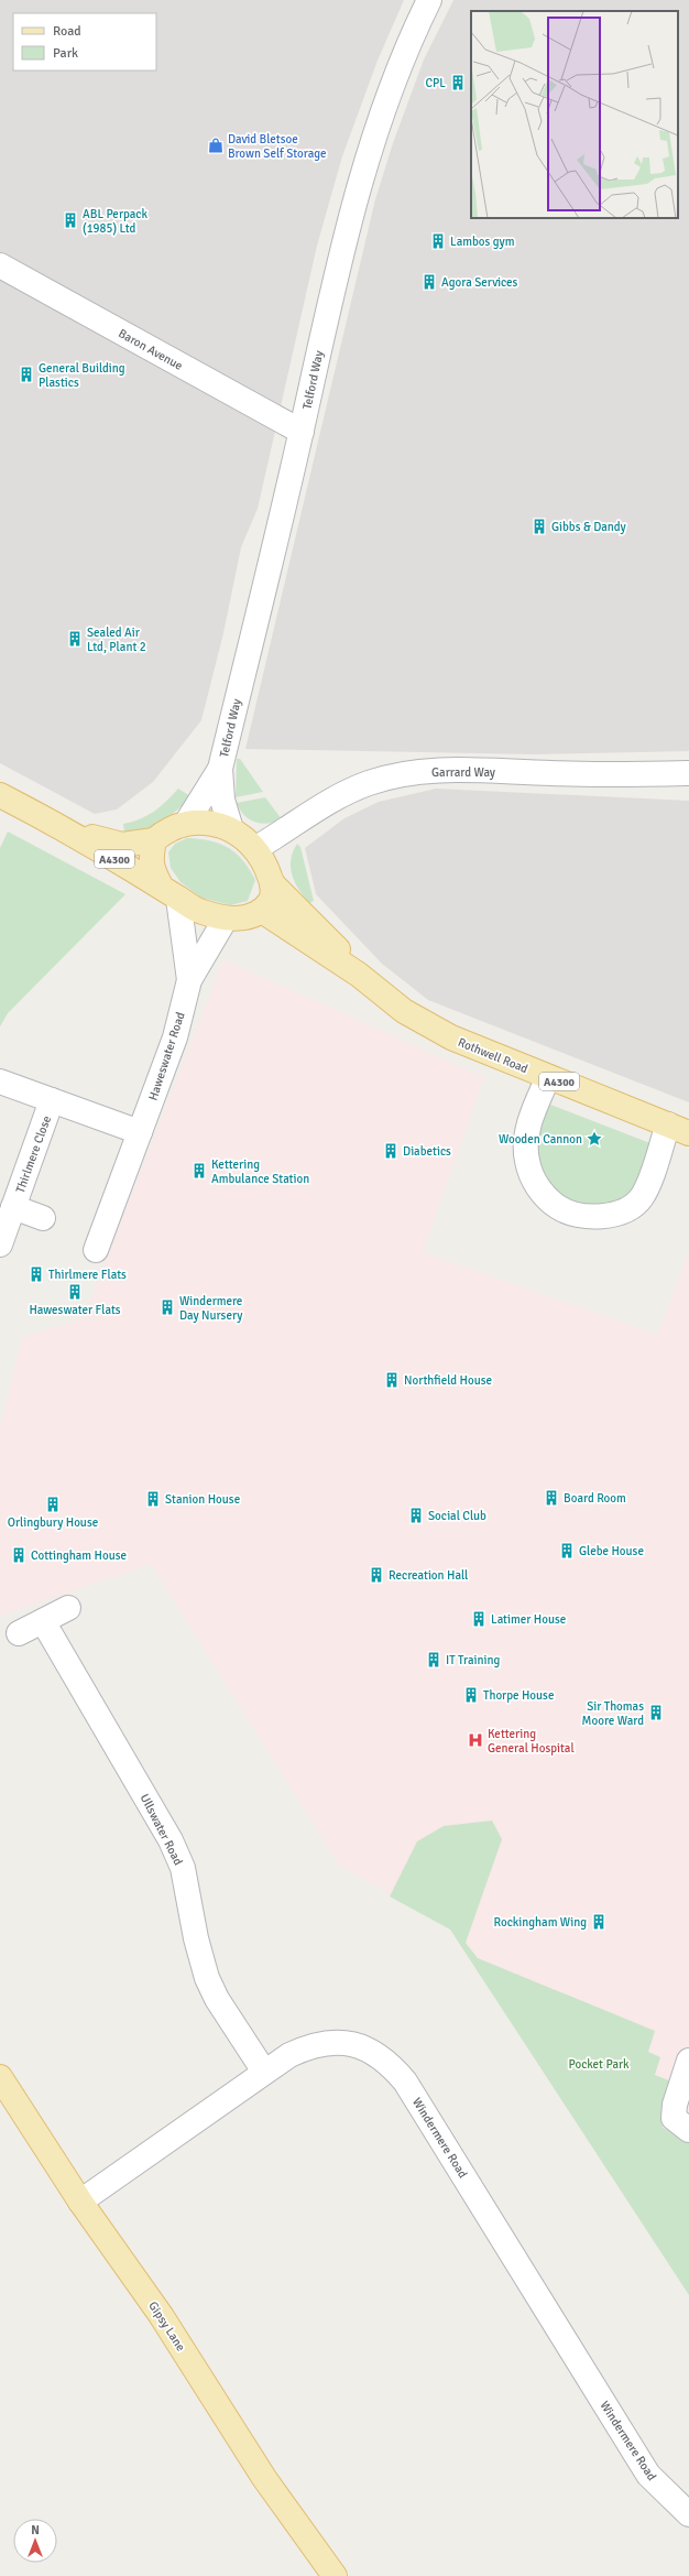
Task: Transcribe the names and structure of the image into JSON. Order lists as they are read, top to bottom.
{
  "streets": {
    "main road": ["A4300", "Rothwell Road", "Gipsy Lane"],
    "street": [
      "Baron Avenue",
      "Telford Way",
      "Garrard Way",
      "Haweswater Road",
      "Thirlmere Close",
      "Ullswater Road",
      "Windermere Road"
    ]
  },
  "crossings": [
    ["Baron Avenue", "Telford Way"],
    ["Telford Way", "Garrard Way"],
    ["Telford Way", "A4300"],
    ["Telford Way", "Rothwell Road"],
    ["Telford Way", "Haweswater Road"],
    ["Garrard Way", "A4300"],
    ["Garrard Way", "Rothwell Road"],
    ["Garrard Way", "Haweswater Road"],
    ["A4300", "Rothwell Road"],
    ["A4300", "Haweswater Road"],
    ["Rothwell Road", "Haweswater Road"],
    ["Ullswater Road", "Windermere Road"],
    ["Windermere Road", "Gipsy Lane"]
  ],
  "parks": ["Pocket Park"],
  "places": {
    "building": [
      "CPL",
      "ABL Perpack (1985) Ltd",
      "Lambos gym",
      "Agora Services",
      "General Building Plastics",
      "Gibbs & Dandy",
      "Sealed Air Ltd, Plant 2",
      "Diabetics",
      "Kettering Ambulance Station",
      "Thirlmere Flats",
      "Haweswater Flats",
      "Windermere Day Nursery",
      "Northfield House",
      "Board Room",
      "Stanion House",
      "Orlingbury House",
      "Social Club",
      "Glebe House",
      "Cottingham House",
      "Recreation Hall",
      "Latimer House",
      "IT Training",
      "Thorpe House",
      "Sir Thomas Moore Ward",
      "Rockingham Wing"
    ],
    "shop": ["David Bletsoe Brown Self Storage"],
    "place": ["Wooden Cannon"],
    "hospital": ["Kettering General Hospital"]
  },
  "legend": ["Road", "Park"],
  "north": "top"
}
